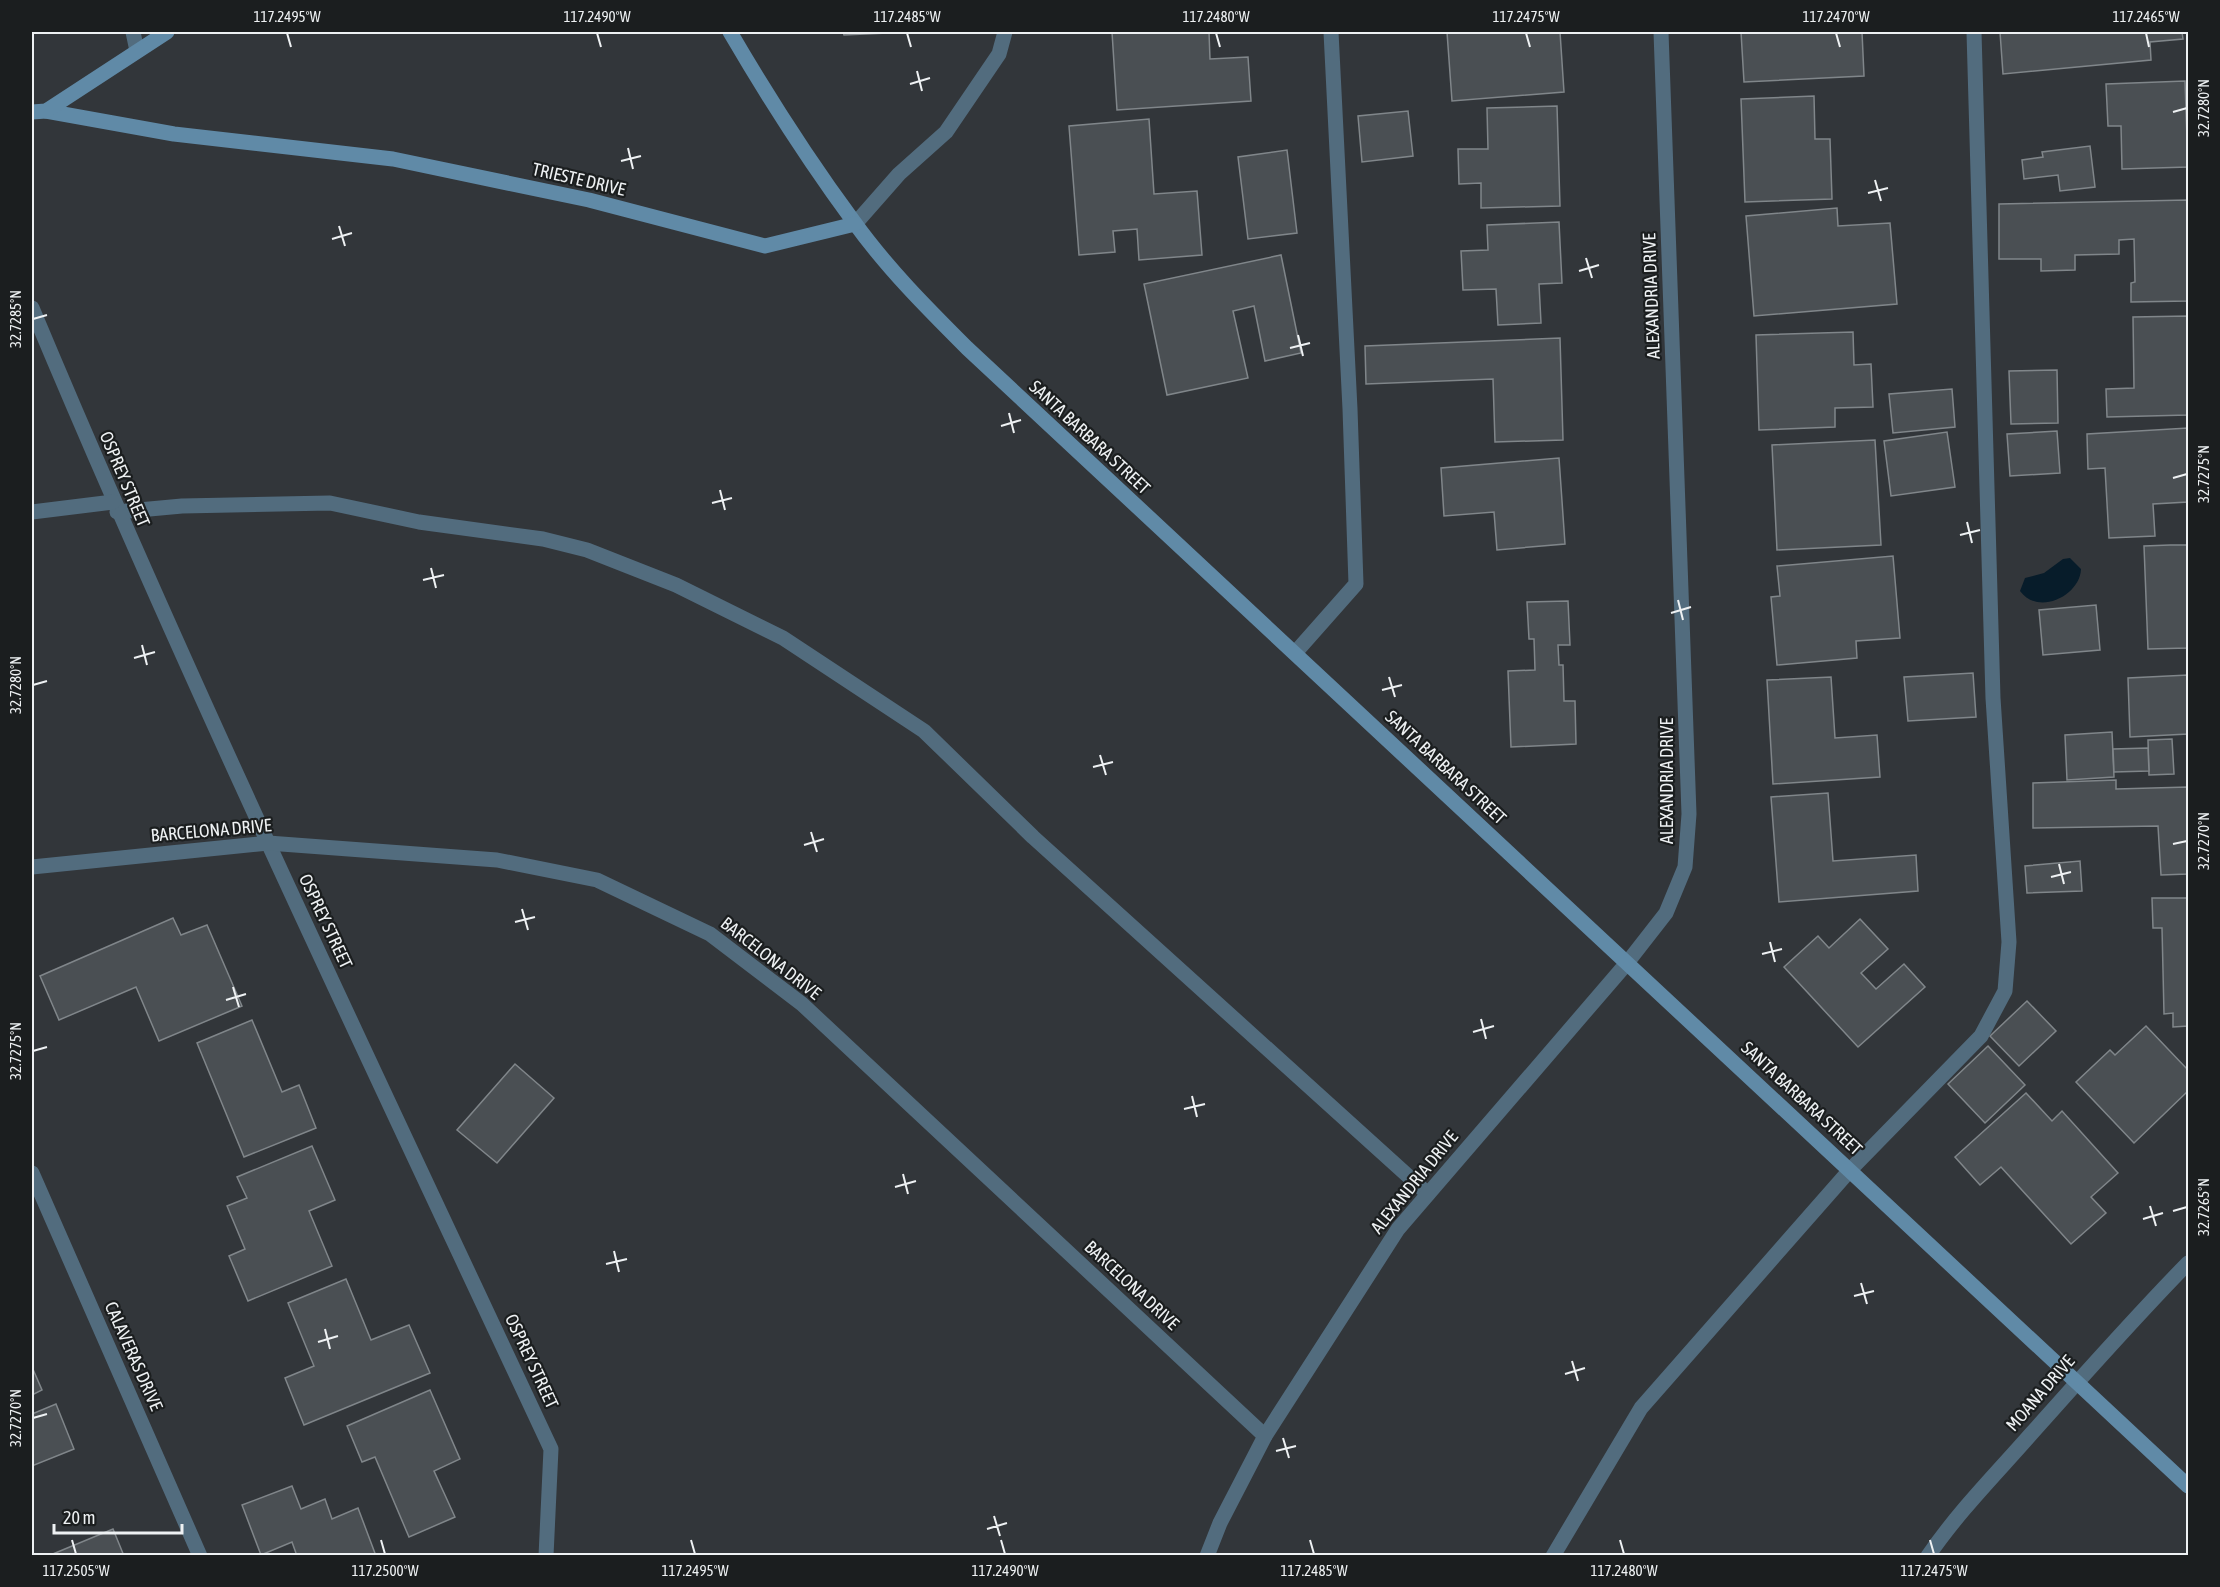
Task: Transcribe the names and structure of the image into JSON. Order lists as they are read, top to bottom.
{
  "streets": {
    "street": [
      "TRIESTE DRIVE",
      "ALEXANDRIA DRIVE",
      "SANTA BARBARA STREET",
      "OSPREY STREET",
      "BARCELONA DRIVE",
      "CALAVERAS DRIVE",
      "MOANA DRIVE"
    ]
  },
  "crossings": [
    ["TRIESTE DRIVE", "SANTA BARBARA STREET"],
    ["ALEXANDRIA DRIVE", "SANTA BARBARA STREET"],
    ["ALEXANDRIA DRIVE", "BARCELONA DRIVE"],
    ["SANTA BARBARA STREET", "MOANA DRIVE"],
    ["OSPREY STREET", "BARCELONA DRIVE"]
  ],
  "scale_bar": "20 m",
  "coordinates": [
    "117.2495°W",
    "117.2490°W",
    "117.2485°W",
    "117.2480°W",
    "117.2475°W",
    "117.2470°W",
    "117.2465°W",
    "32.7280°N",
    "32.7285°N",
    "32.7275°N",
    "32.7270°N",
    "32.7265°N",
    "117.2505°W",
    "117.2500°W"
  ]
}
